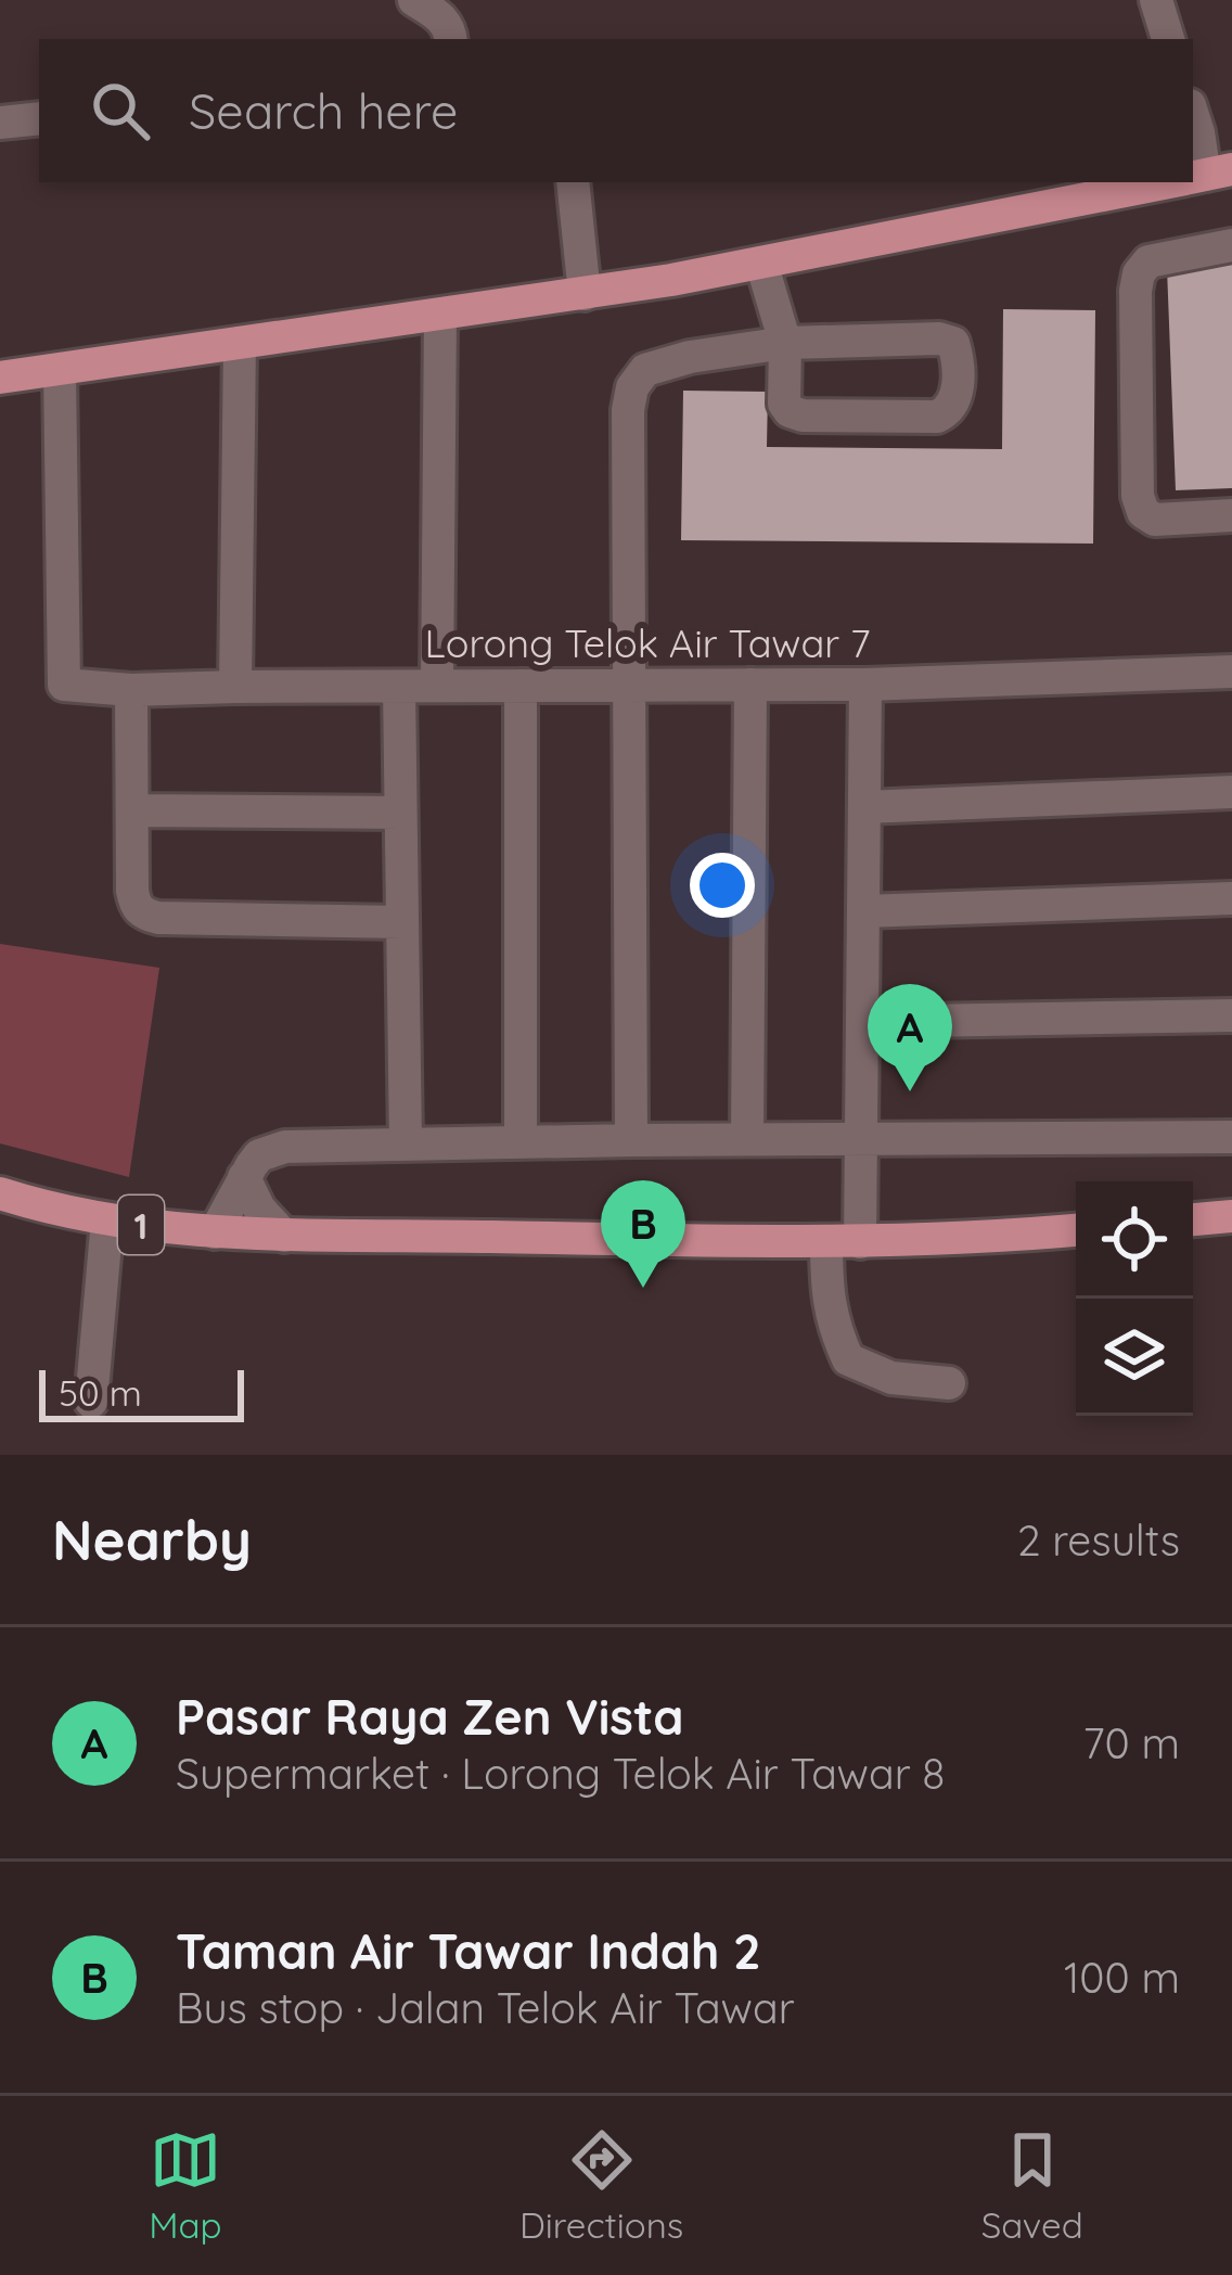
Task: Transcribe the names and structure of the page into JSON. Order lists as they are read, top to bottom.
{
  "streets": {
    "main road": ["1"],
    "street": ["Lorong Telok Air Tawar 7"]
  },
  "scale_bar": "50 m",
  "page": {
    "search": "Search here",
    "pins": ["A", "B"],
    "scale": "50 m",
    "heading": ["Nearby", "2 results"],
    "list": [
      {
        "mark": "A",
        "name": "Pasar Raya Zen Vista",
        "note": "Supermarket · Lorong Telok Air Tawar 8",
        "value": "70 m"
      },
      {
        "mark": "B",
        "name": "Taman Air Tawar Indah 2",
        "note": "Bus stop · Jalan Telok Air Tawar",
        "value": "100 m"
      }
    ],
    "nav": ["Map", "Directions", "Saved"]
  }
}
